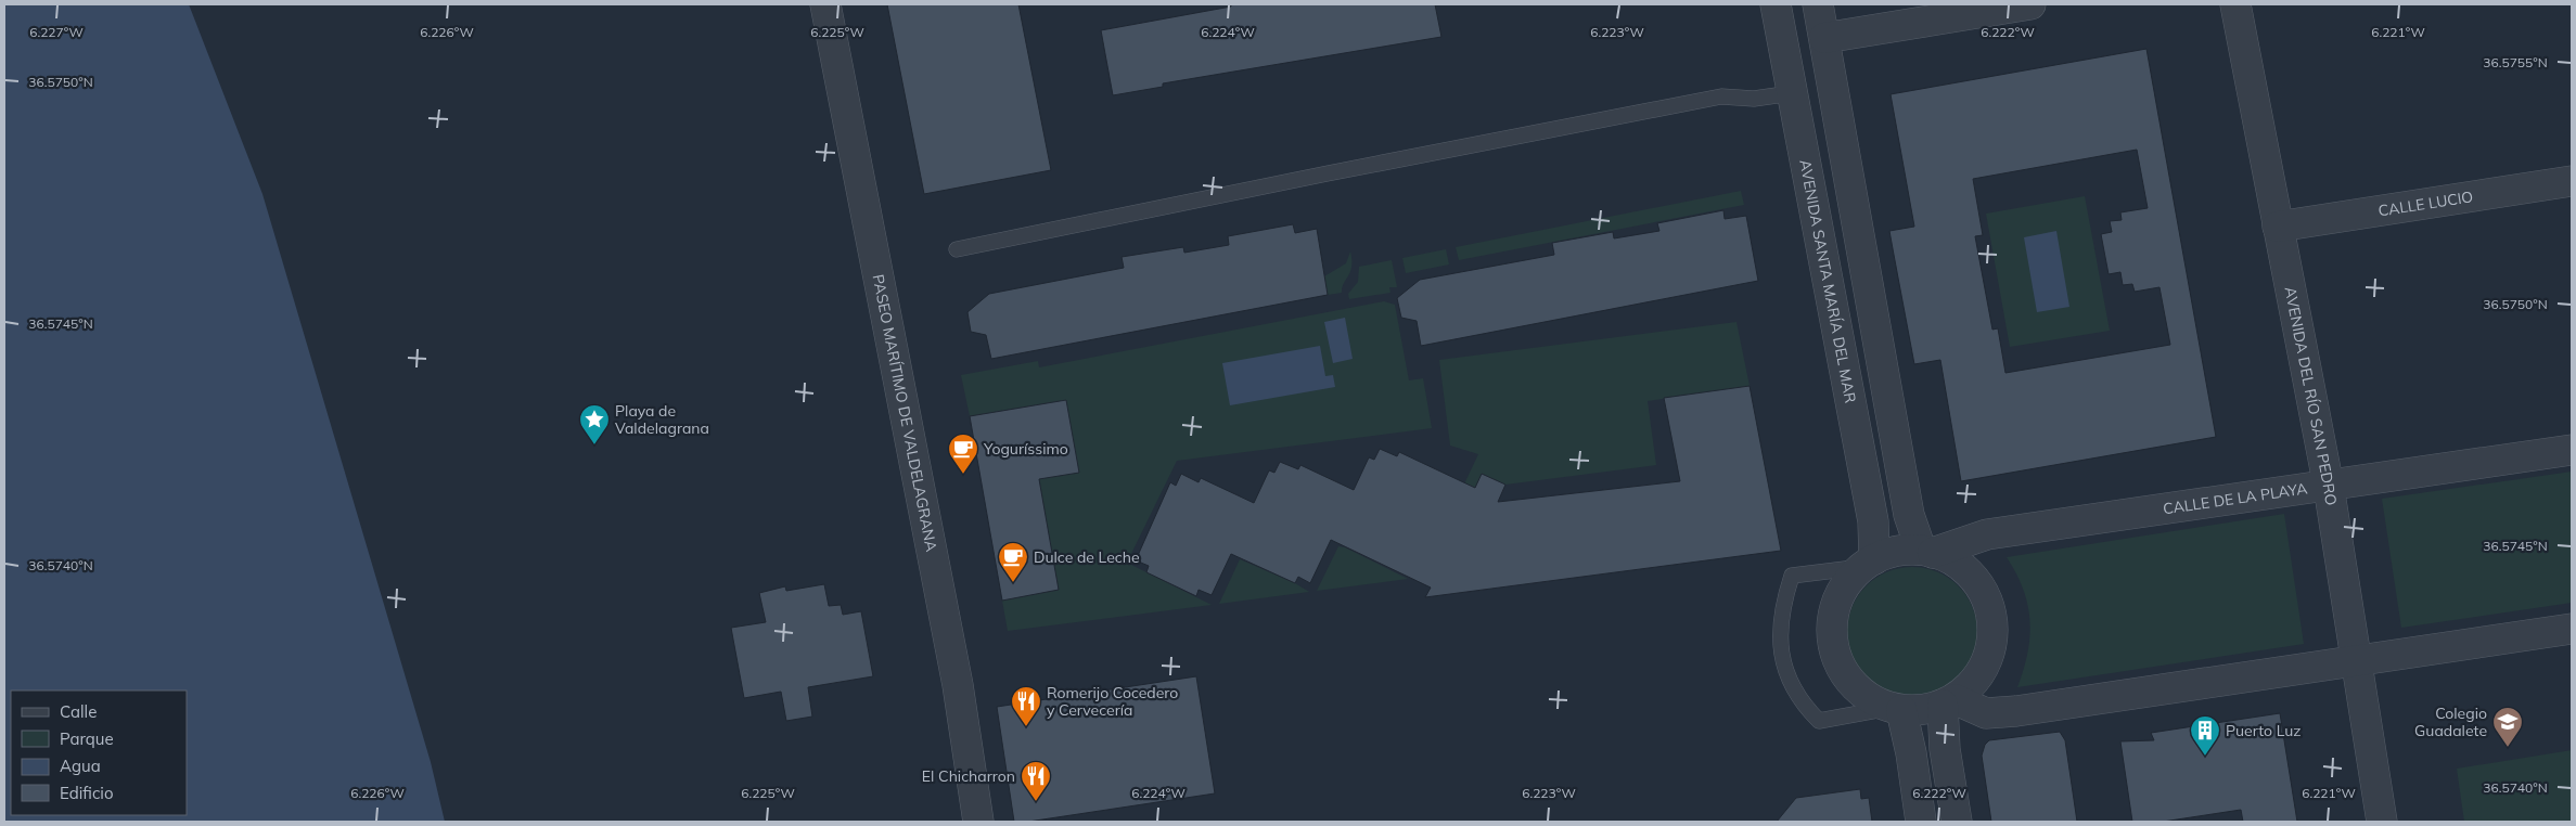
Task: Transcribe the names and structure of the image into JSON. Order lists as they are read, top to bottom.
{
  "streets": {
    "street": [
      "CALLE LUCIO",
      "AVENIDA SANTA MARÍA DEL MAR",
      "AVENIDA DEL RÍO SAN PEDRO",
      "PASEO MARÍTIMO DE VALDELAGRANA",
      "CALLE DE LA PLAYA"
    ]
  },
  "crossings": [
    ["CALLE LUCIO", "AVENIDA DEL RÍO SAN PEDRO"],
    ["AVENIDA SANTA MARÍA DEL MAR", "CALLE DE LA PLAYA"],
    ["AVENIDA DEL RÍO SAN PEDRO", "CALLE DE LA PLAYA"]
  ],
  "places": {
    "place": ["Playa de Valdelagrana"],
    "cafe": ["Yoguríssimo", "Dulce de Leche"],
    "restaurant": ["Romerijo Cocedero y Cervecería", "El Chicharron"],
    "school or university": ["Colegio Guadalete"],
    "building": ["Puerto Luz"]
  },
  "legend": [
    "Calle",
    "Parque",
    "Agua",
    "Edificio"
  ],
  "coordinates": [
    "6.227°W",
    "6.226°W",
    "6.225°W",
    "6.224°W",
    "6.223°W",
    "6.222°W",
    "6.221°W",
    "36.5755°N",
    "36.5750°N",
    "36.5745°N",
    "36.5740°N"
  ]
}
